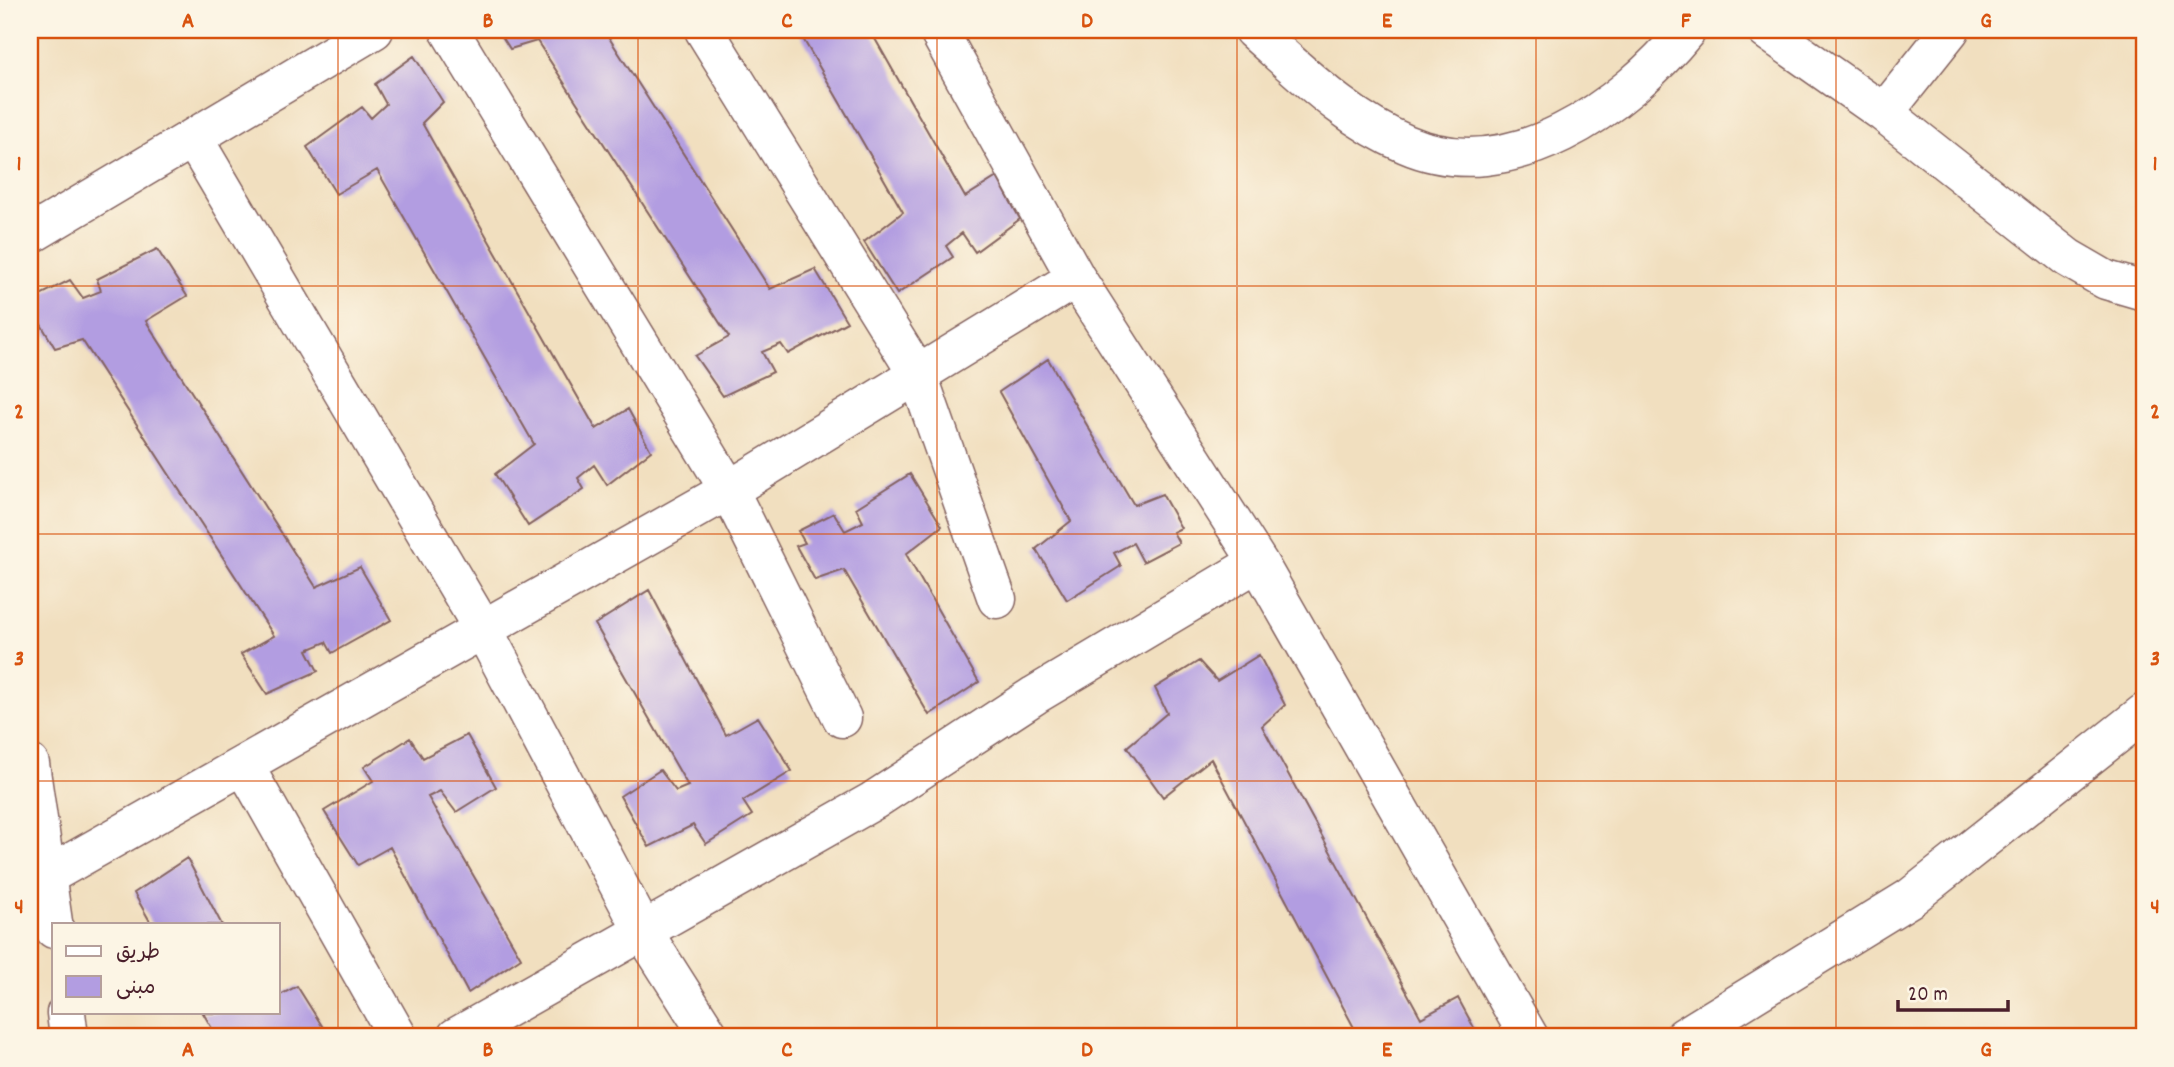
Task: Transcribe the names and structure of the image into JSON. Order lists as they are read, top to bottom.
{
  "legend": ["طريق", "مبنى"],
  "scale_bar": "20 m",
  "grid": {
    "columns": [
      "A",
      "B",
      "C",
      "D",
      "E",
      "F",
      "G"
    ],
    "rows": [
      "1",
      "2",
      "3",
      "4"
    ]
  }
}
